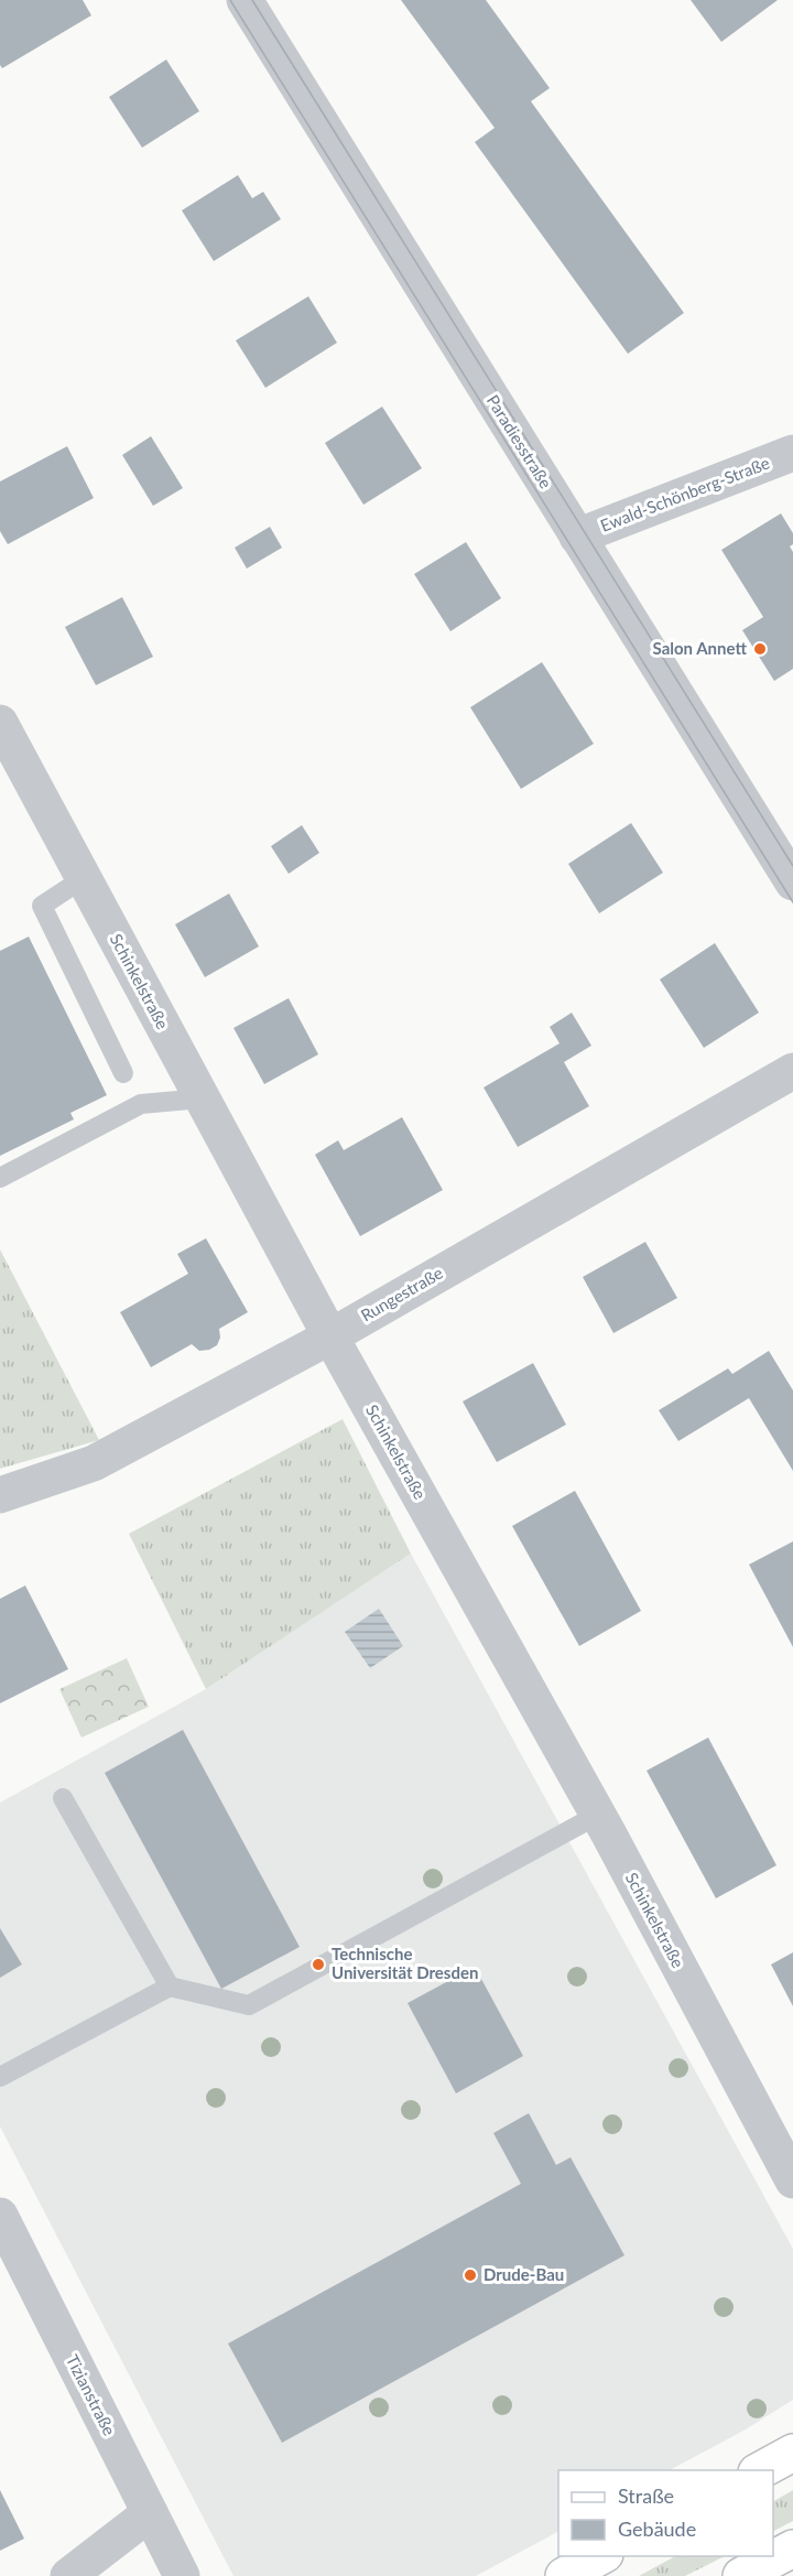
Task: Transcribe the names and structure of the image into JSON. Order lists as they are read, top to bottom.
{
  "streets": {
    "street": [
      "Paradiesstraße",
      "Ewald-Schönberg-Straße",
      "Schinkelstraße",
      "Rungestraße",
      "Tizianstraße"
    ]
  },
  "crossings": [
    ["Paradiesstraße", "Ewald-Schönberg-Straße"],
    ["Schinkelstraße", "Rungestraße"]
  ],
  "places": ["Salon Annett", "Technische Universität Dresden", "Drude-Bau"],
  "legend": ["Straße", "Gebäude"]
}
